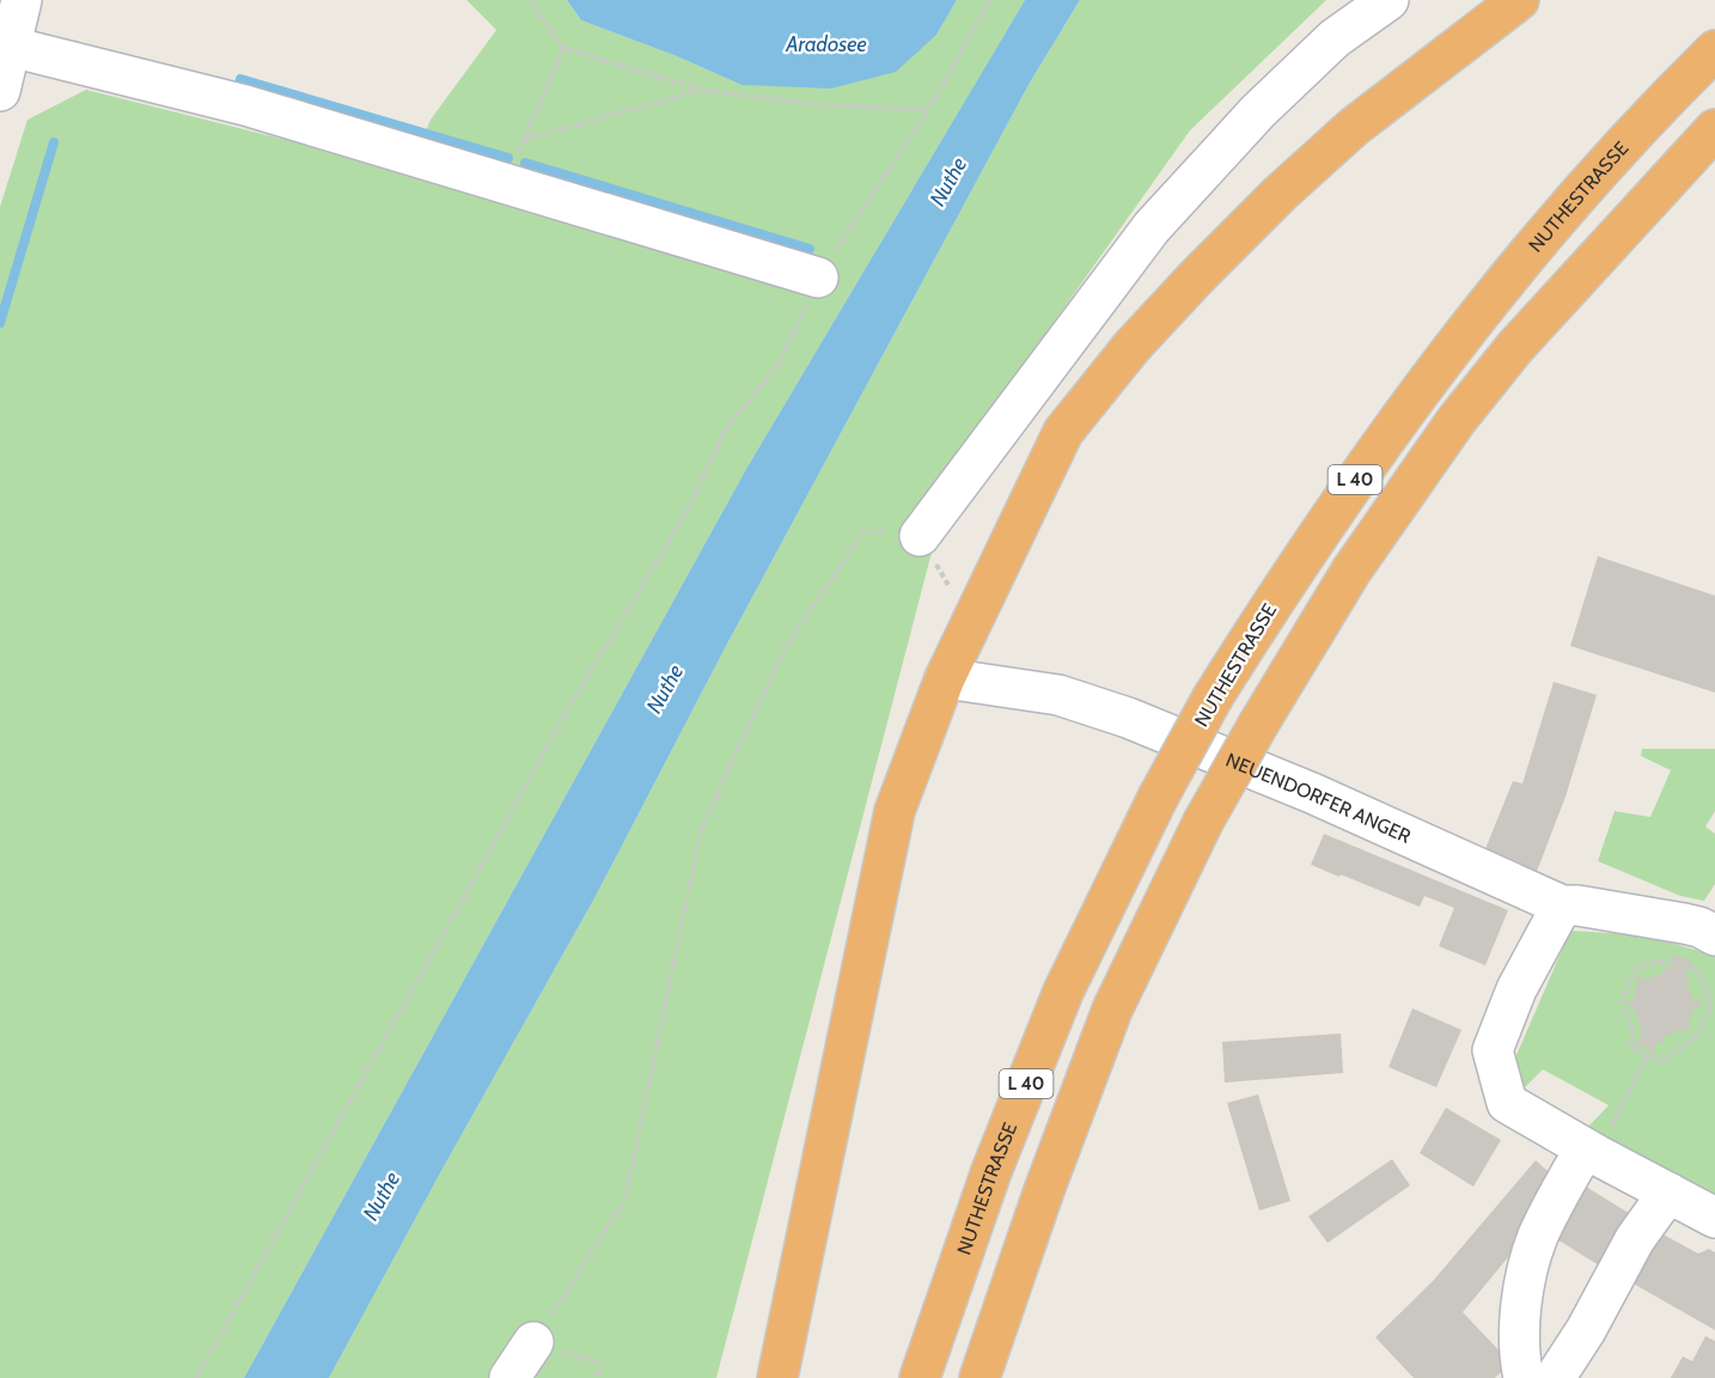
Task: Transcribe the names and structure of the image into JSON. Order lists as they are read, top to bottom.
{
  "streets": {
    "highway": ["NUTHESTRASSE", "L 40"],
    "street": ["NEUENDORFER ANGER"]
  },
  "water": ["Aradosee", "Nuthe"]
}
